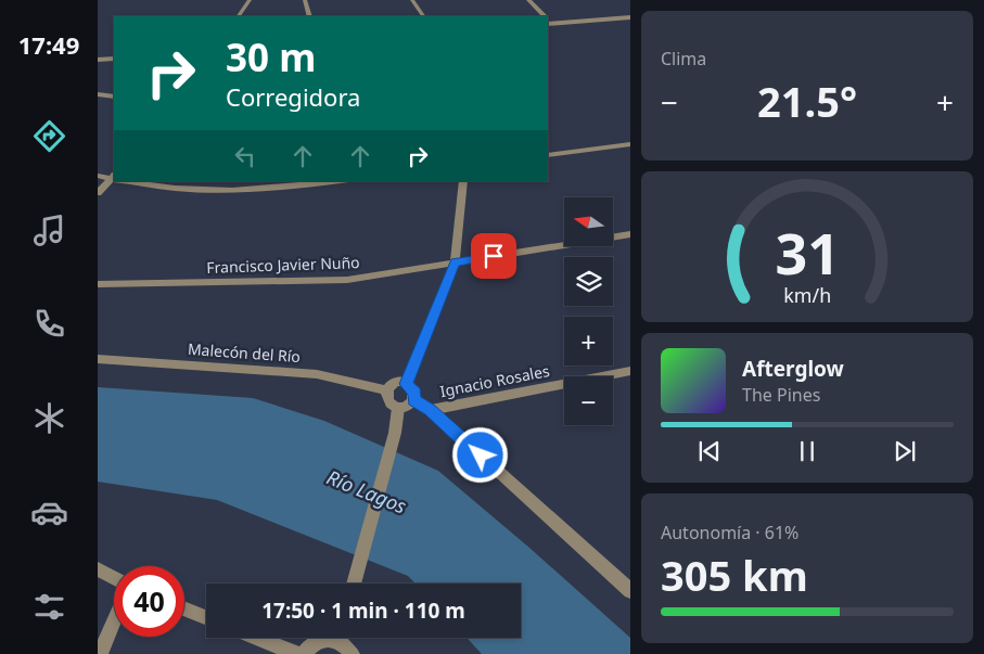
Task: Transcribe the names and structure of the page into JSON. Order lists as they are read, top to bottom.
{
  "streets": {
    "street": ["Francisco Javier Nuño", "Malecón del Río", "Ignacio Rosales"]
  },
  "water": ["Río Lagos"],
  "north": "left",
  "page": {
    "tabs": "17:49",
    "tile": [
      "Clima",
      ["Autonomía · 61%", "305 km"]
    ],
    "turn": ["30 m", "Corregidora"],
    "heat": ["−", "21.5°", "+"],
    "map_buttons": ["+", "−"],
    "song": ["Afterglow", "The Pines"],
    "limit": "40",
    "trip": "17:50 · 1 min · 110 m",
    "gauge": ["31", "km/h"]
  }
}
